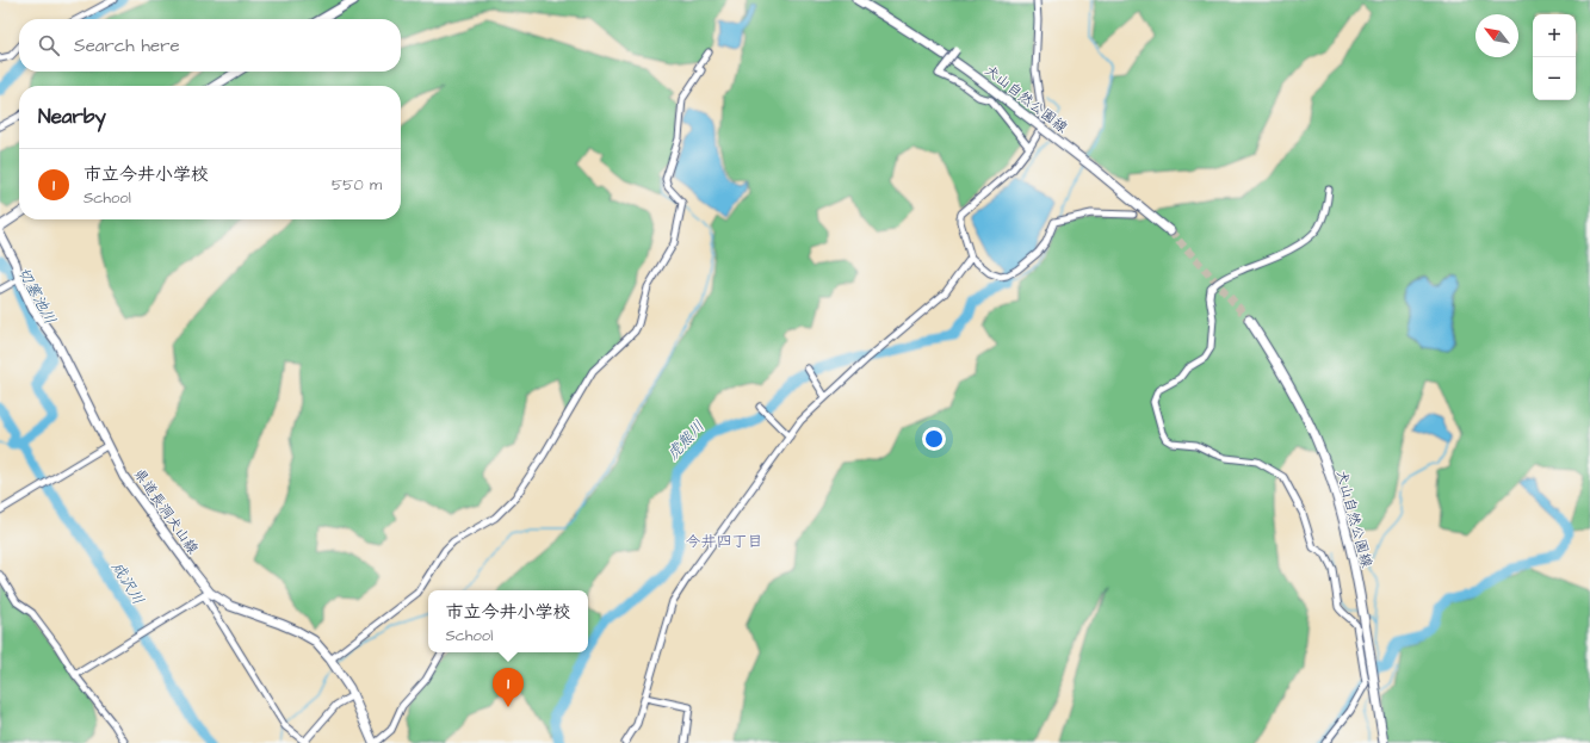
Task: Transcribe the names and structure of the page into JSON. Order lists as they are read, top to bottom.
{
  "streets": {
    "main road": ["犬山自然公園線", "県道長洞犬山線"]
  },
  "districts": ["今井四丁目"],
  "water": ["切塞池川", "虎熊川", "成沢川"],
  "north": "top left",
  "page": {
    "map_buttons": ["+", "−"],
    "search": "Search here",
    "heading": "Nearby",
    "list": [
      {
        "mark": "1",
        "name": "市立今井小学校",
        "note": "School",
        "value": "550 m"
      }
    ],
    "popup": ["市立今井小学校", "School"],
    "pins": "1"
  }
}
